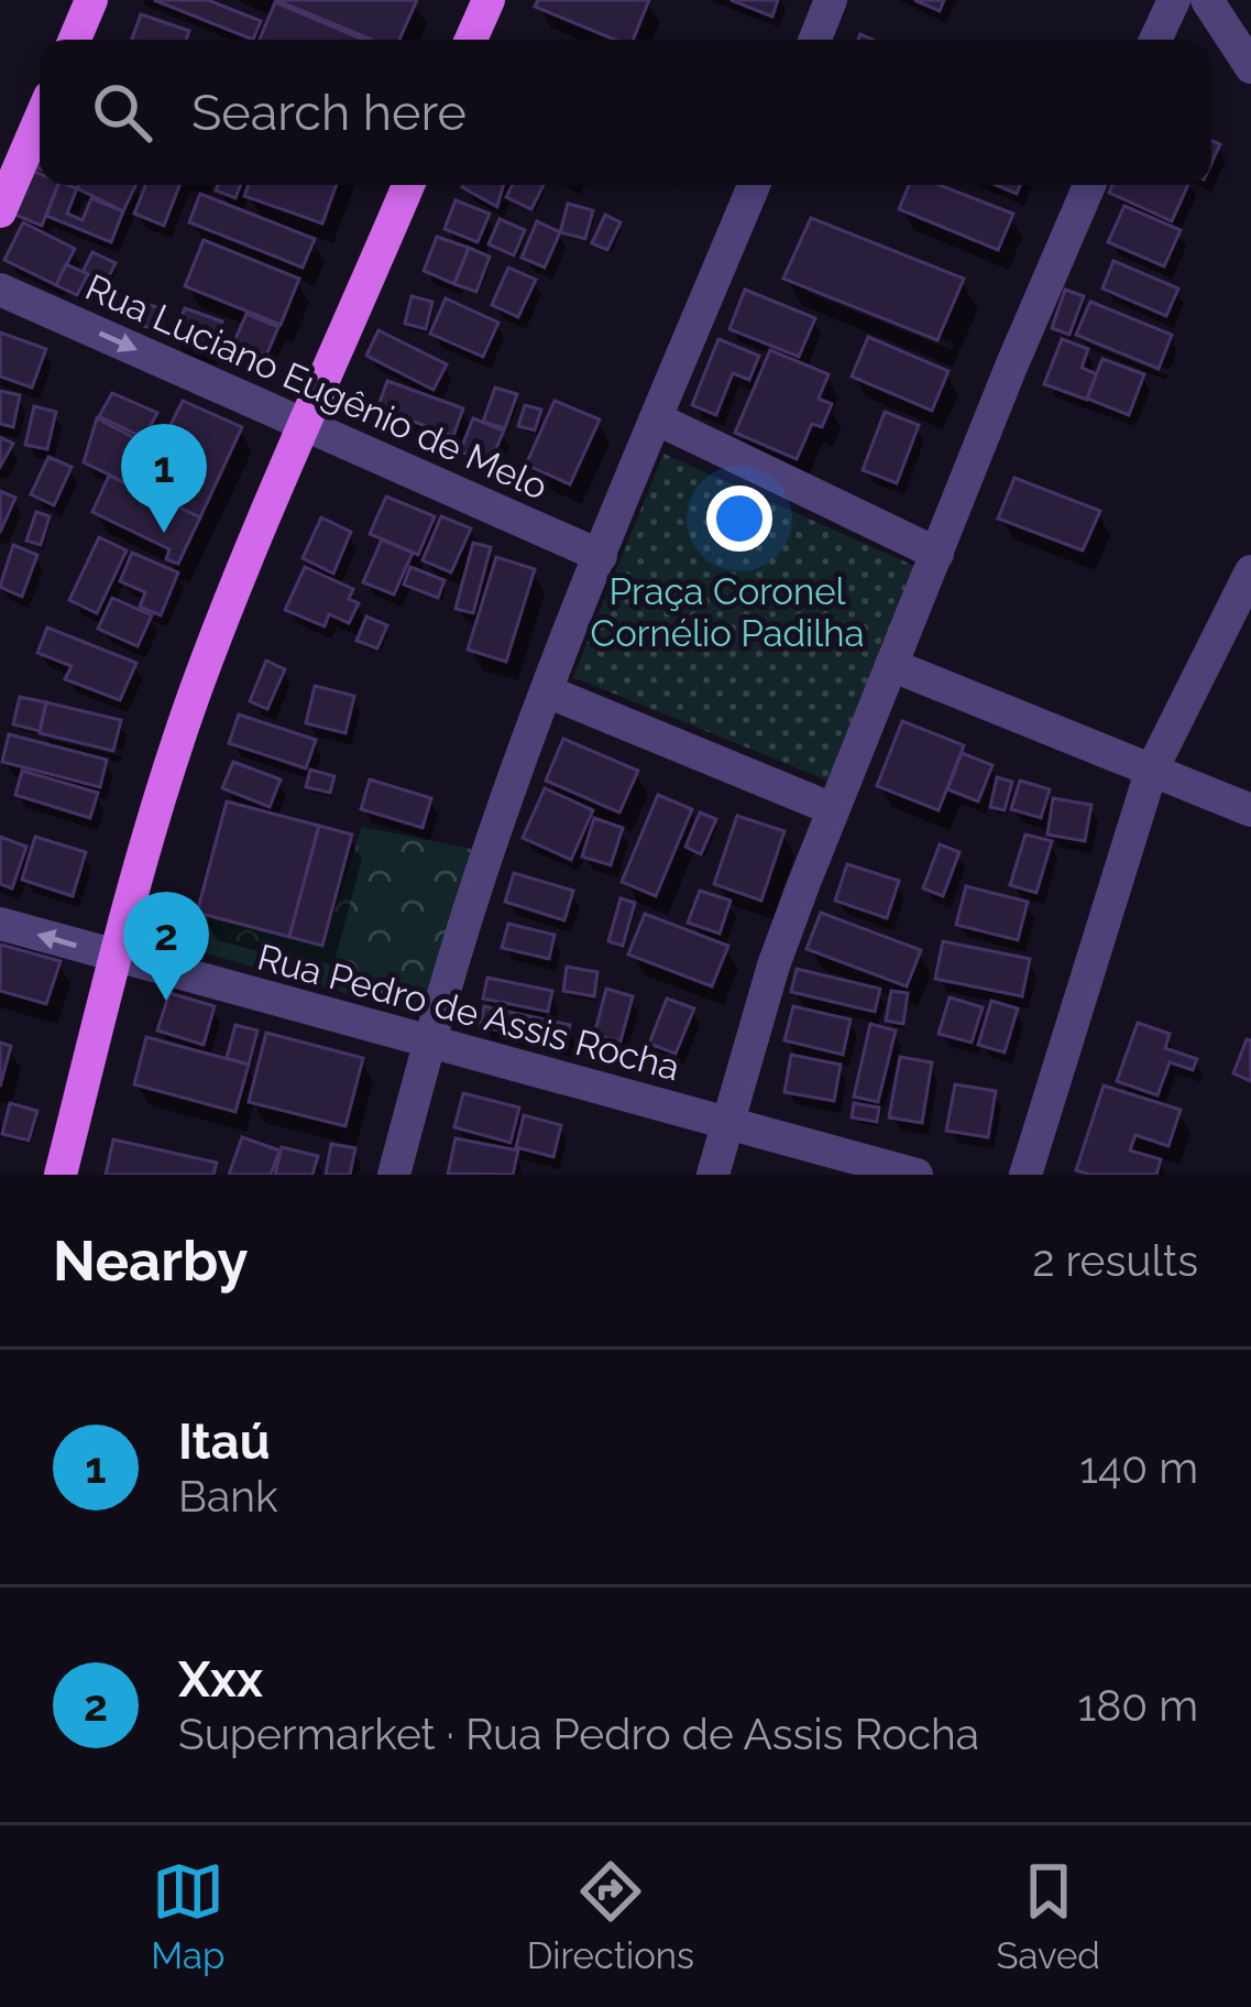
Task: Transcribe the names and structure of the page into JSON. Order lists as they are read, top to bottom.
{
  "streets": {
    "street": ["Rua Luciano Eugênio de Melo", "Rua Pedro de Assis Rocha"]
  },
  "one_way": ["Rua Luciano Eugênio de Melo"],
  "parks": ["Praça Coronel Cornélio Padilha"],
  "page": {
    "search": "Search here",
    "pins": ["1", "2"],
    "heading": ["Nearby", "2 results"],
    "list": [
      {
        "mark": "1",
        "name": "Itaú",
        "note": "Bank",
        "value": "140 m"
      },
      {
        "mark": "2",
        "name": "Xxx",
        "note": "Supermarket · Rua Pedro de Assis Rocha",
        "value": "180 m"
      }
    ],
    "nav": ["Map", "Directions", "Saved"]
  }
}
